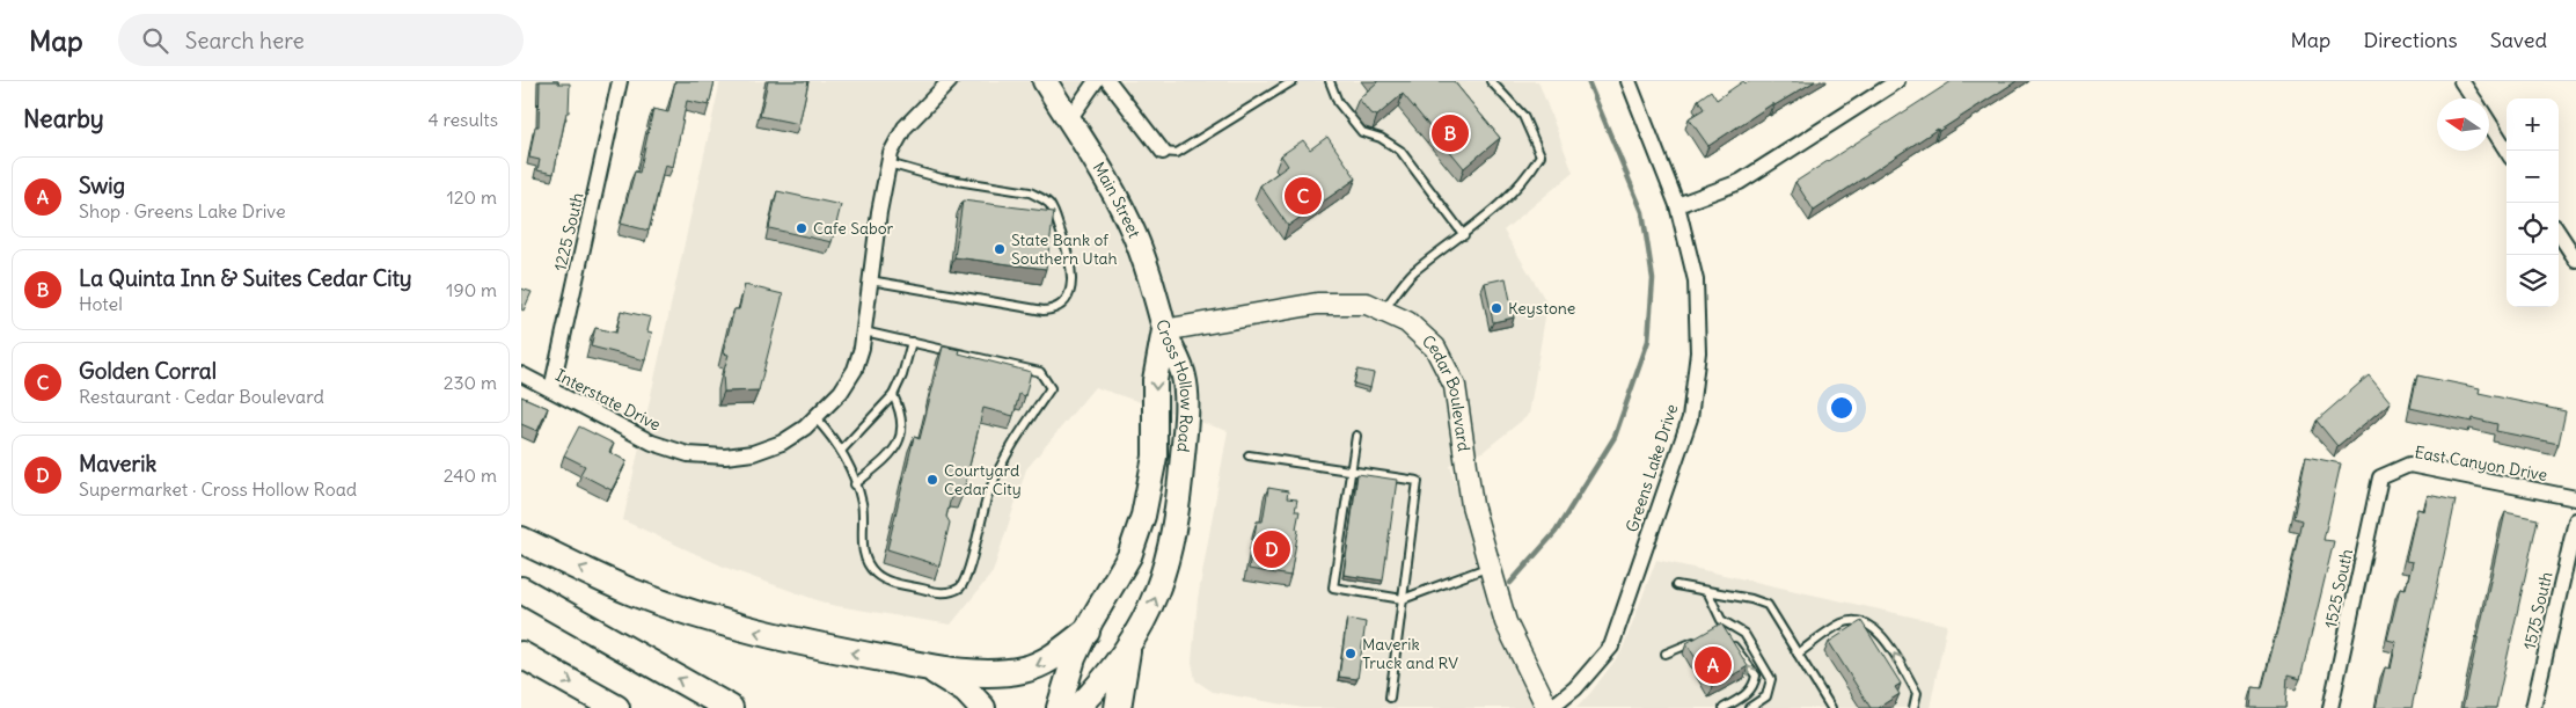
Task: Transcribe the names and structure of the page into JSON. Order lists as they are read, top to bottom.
{
  "streets": {
    "main road": ["Main Street", "Cross Hollow Road"],
    "street": [
      "1225 South",
      "Cedar Boulevard",
      "Interstate Drive",
      "East Canyon Drive",
      "Greens Lake Drive",
      "1525 South",
      "1575 South"
    ]
  },
  "crossings": [
    ["Main Street", "Cedar Boulevard"],
    ["Main Street", "Cross Hollow Road"],
    ["1225 South", "Interstate Drive"],
    ["Cedar Boulevard", "Cross Hollow Road"],
    ["Cedar Boulevard", "Greens Lake Drive"],
    ["East Canyon Drive", "1525 South"]
  ],
  "places": [
    "Cafe Sabor",
    "State Bank of Southern Utah",
    "Keystone",
    "Courtyard Cedar City",
    "Maverik Truck and RV"
  ],
  "north": "left",
  "page": {
    "header": "Map",
    "search": "Search here",
    "nav": ["Map", "Directions", "Saved"],
    "heading": ["Nearby", "4 results"],
    "map_buttons": ["+", "−"],
    "pins": [
      "B",
      "C",
      "D",
      "A"
    ],
    "list": [
      {
        "mark": "A",
        "name": "Swig",
        "note": "Shop · Greens Lake Drive",
        "value": "120 m"
      },
      {
        "mark": "B",
        "name": "La Quinta Inn & Suites Cedar City",
        "note": "Hotel",
        "value": "190 m"
      },
      {
        "mark": "C",
        "name": "Golden Corral",
        "note": "Restaurant · Cedar Boulevard",
        "value": "230 m"
      },
      {
        "mark": "D",
        "name": "Maverik",
        "note": "Supermarket · Cross Hollow Road",
        "value": "240 m"
      }
    ]
  }
}
